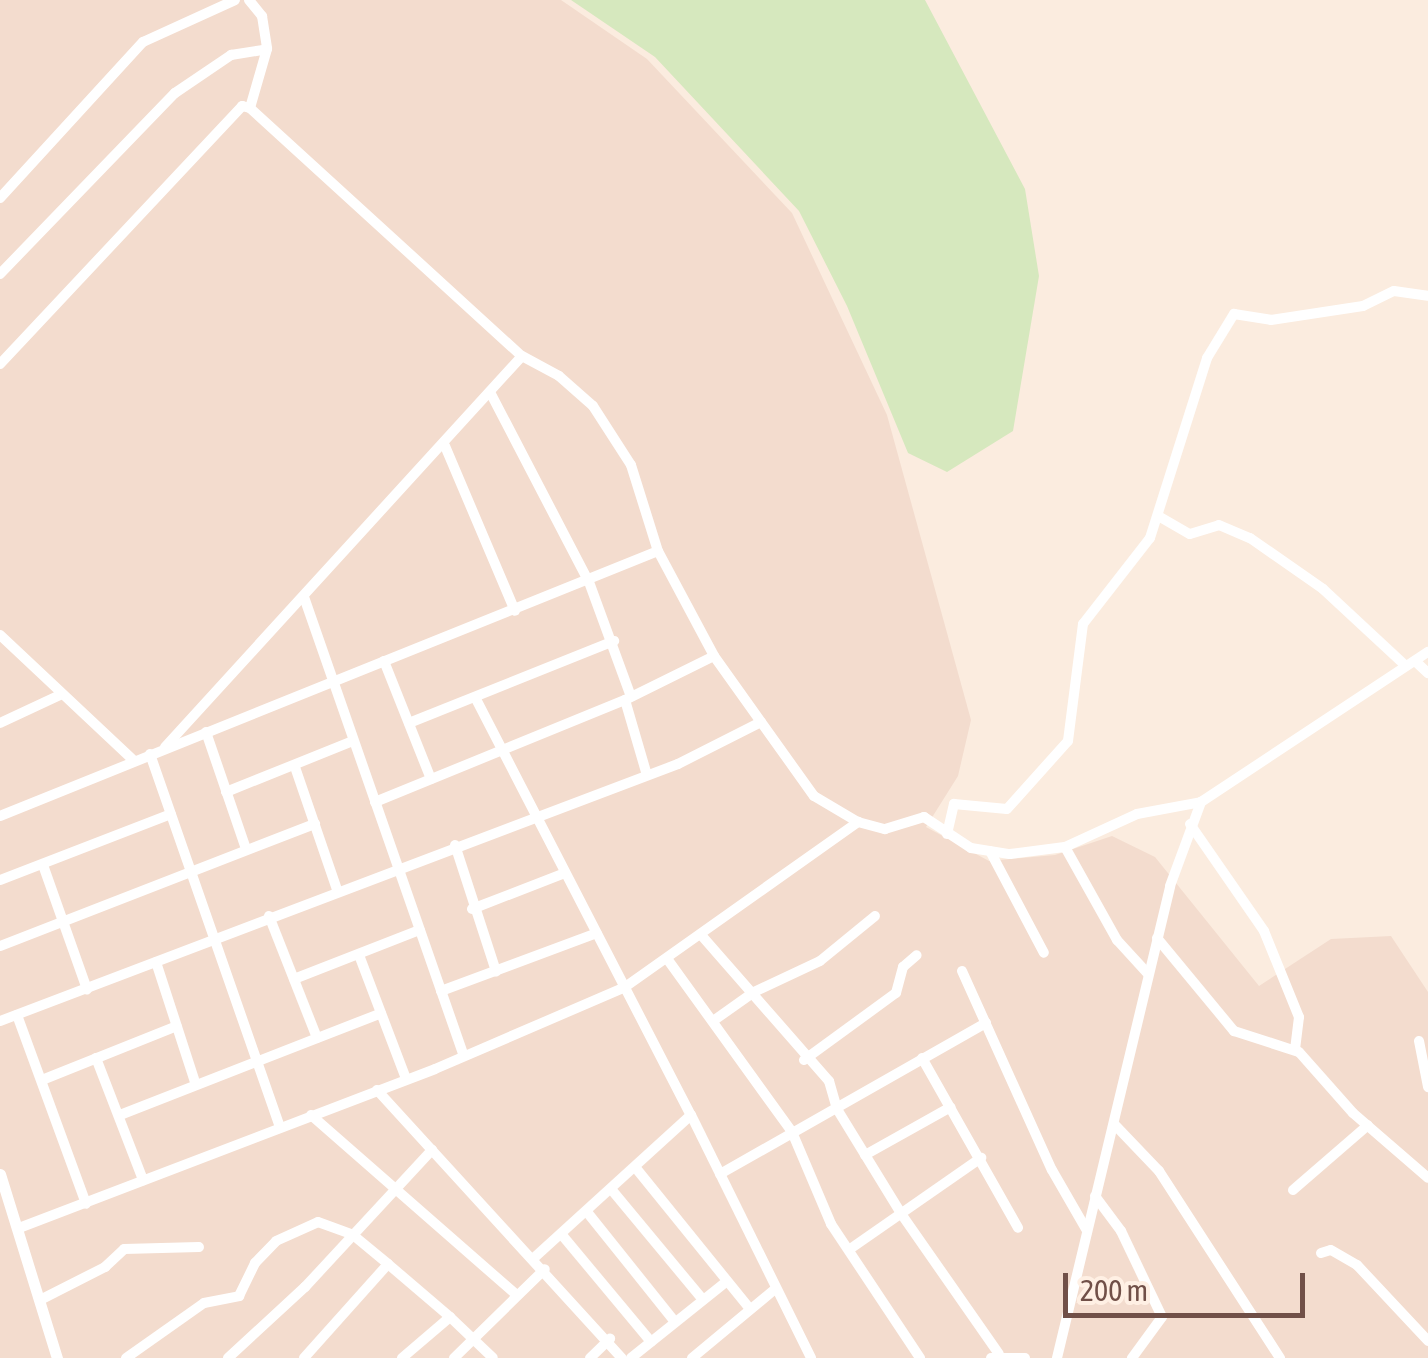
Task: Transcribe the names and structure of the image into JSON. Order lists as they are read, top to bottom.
{
  "scale_bar": "200 m"
}
